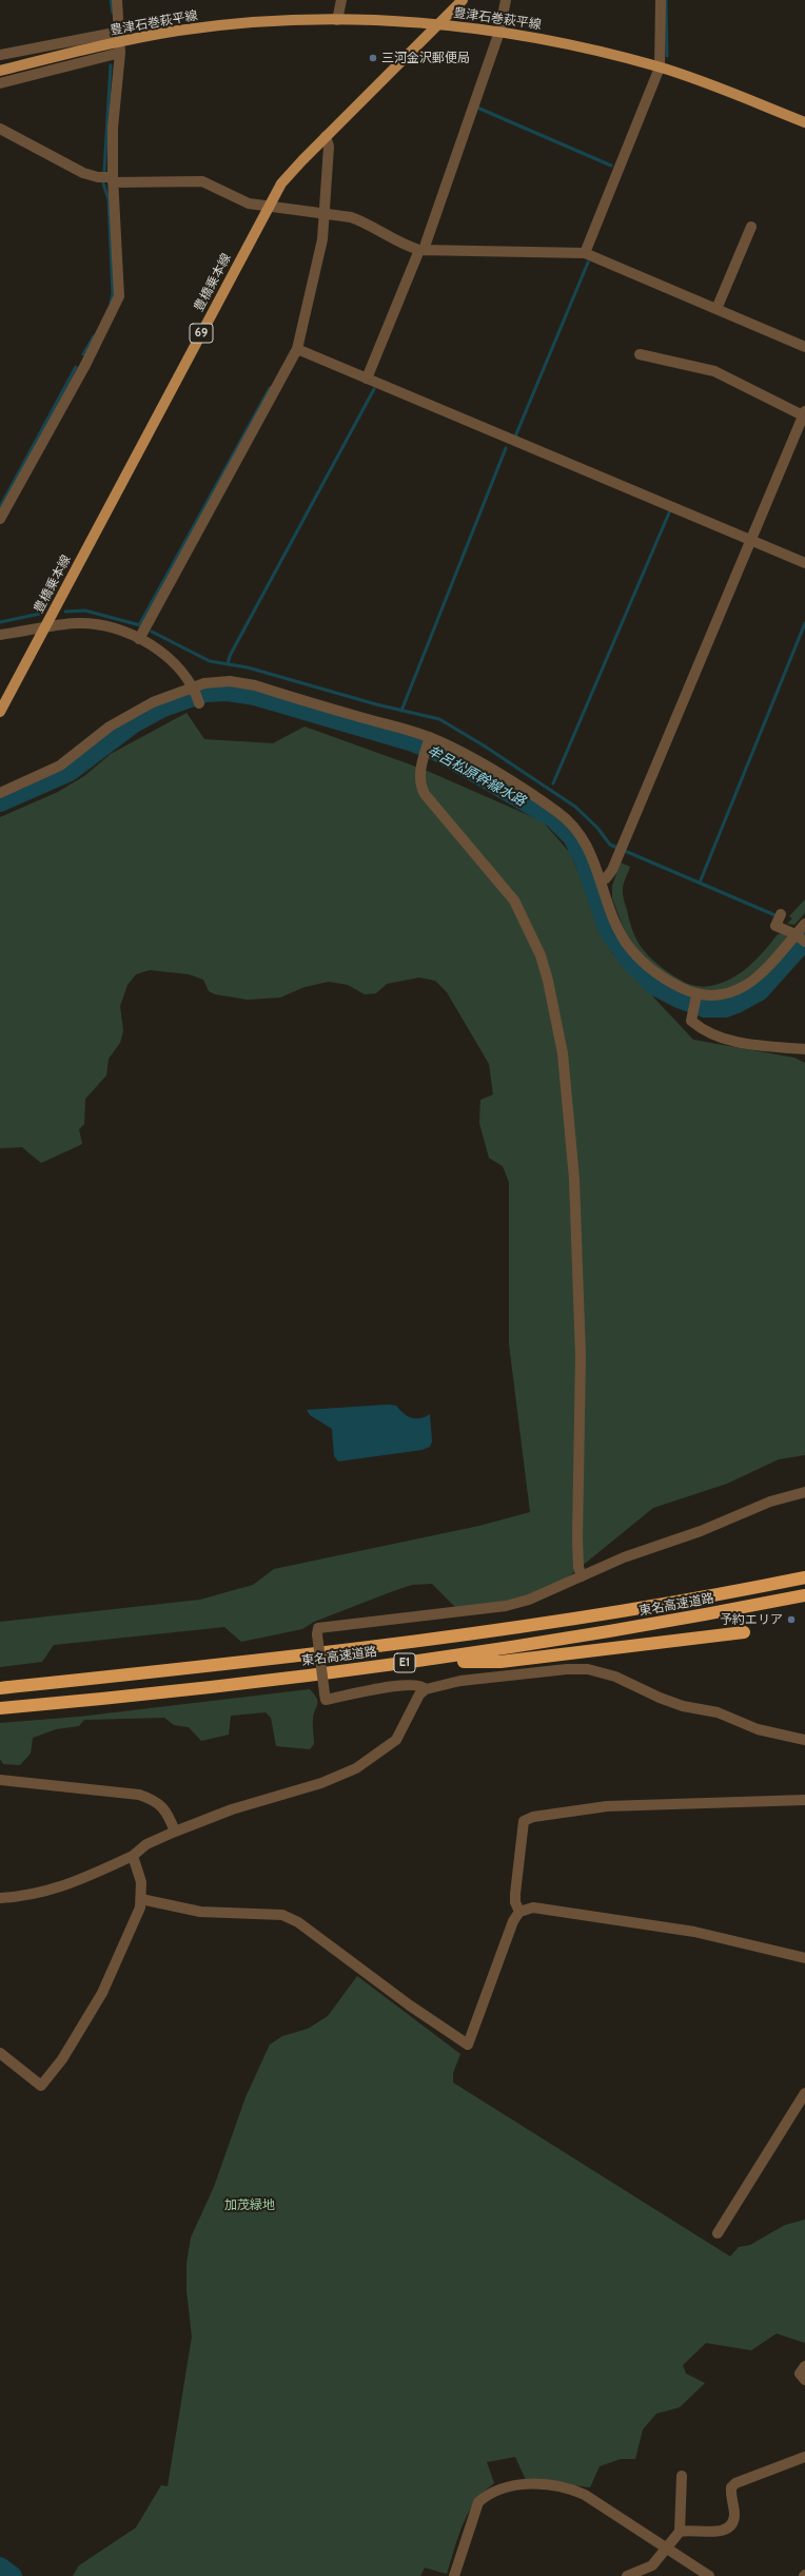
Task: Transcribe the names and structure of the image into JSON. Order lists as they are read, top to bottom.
{
  "streets": {
    "highway": ["東名高速道路", "E1"],
    "main road": ["豊津石巻萩平線", "豊橋乗本線", "69"]
  },
  "crossings": [
    ["豊津石巻萩平線", "豊橋乗本線"]
  ],
  "water": ["牟呂松原幹線水路"],
  "parks": ["加茂緑地"],
  "places": ["三河金沢郵便局", "予約エリア"]
}
